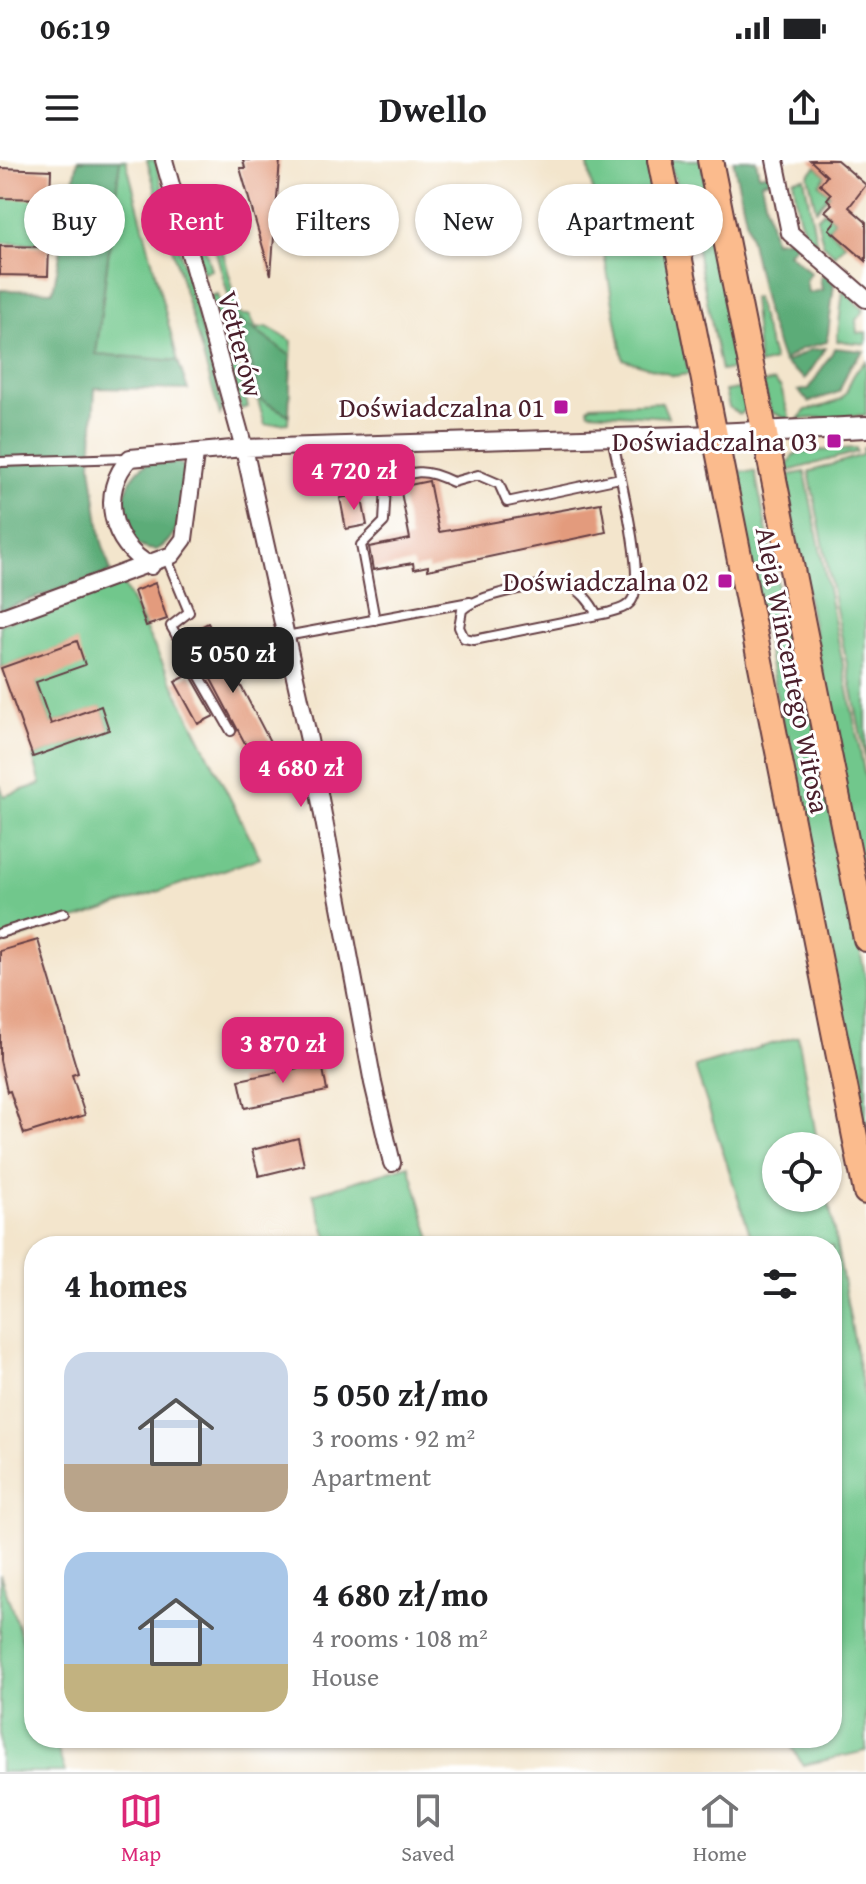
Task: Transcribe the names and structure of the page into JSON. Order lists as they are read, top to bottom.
{
  "streets": {
    "main road": ["Aleja Wincentego Witosa"],
    "street": ["Vetterów"]
  },
  "places": {
    "transit": ["Doświadczalna 01", "Doświadczalna 03", "Doświadczalna 02"]
  },
  "page": {
    "status": "06:19",
    "header": "Dwello",
    "chip": [
      "Buy",
      "Rent",
      "Filters",
      "New",
      "Apartment"
    ],
    "price": [
      "4 720 zł",
      "5 050 zł",
      "4 680 zł",
      "3 870 zł"
    ],
    "heading": "4 homes",
    "list": [
      {
        "name": "5 050 zł/mo",
        "note": "3 rooms · 92 m² · Apartment"
      },
      {
        "name": "4 680 zł/mo",
        "note": "4 rooms · 108 m² · House"
      }
    ],
    "tabs": ["Map", "Saved", "Home"]
  }
}
